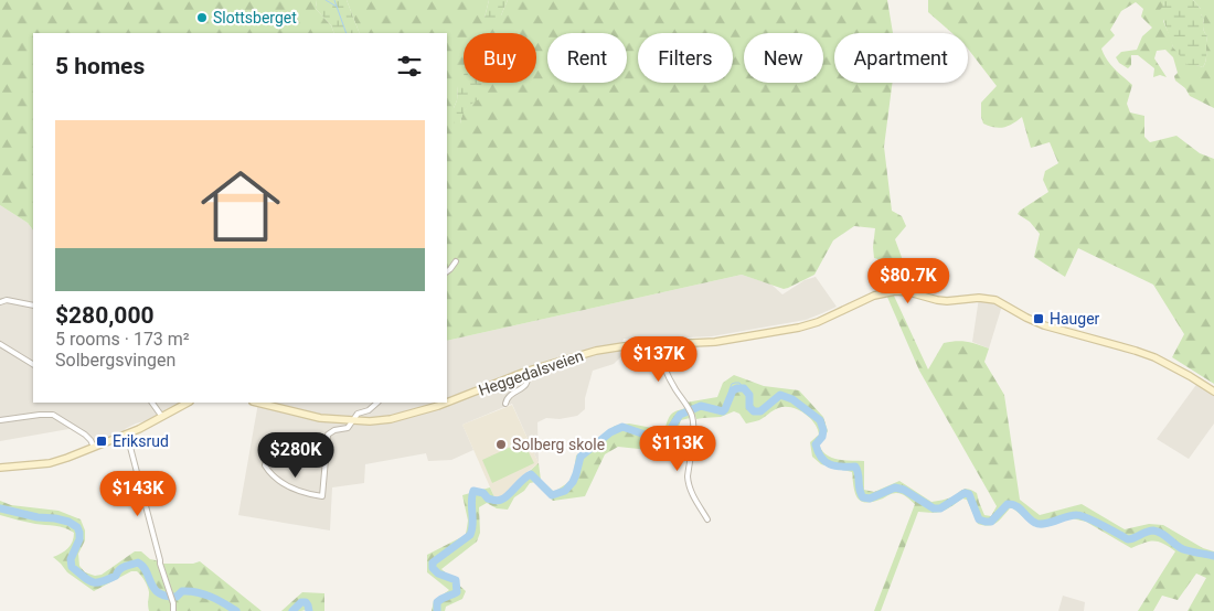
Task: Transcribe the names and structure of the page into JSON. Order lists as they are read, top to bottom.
{
  "streets": {
    "main road": ["Heggedalsveien"]
  },
  "places": {
    "other": ["Slottsberget", "Solberg skole"],
    "transit": ["Hauger", "Eriksrud"]
  },
  "page": {
    "chip": [
      "Buy",
      "Rent",
      "Filters",
      "New",
      "Apartment"
    ],
    "heading": "5 homes",
    "list": [
      {
        "name": "$280,000",
        "note": "5 rooms · 173 m² · Solbergsvingen"
      }
    ],
    "price": [
      "$80.7K",
      "$137K",
      "$113K",
      "$280K",
      "$143K"
    ]
  }
}
